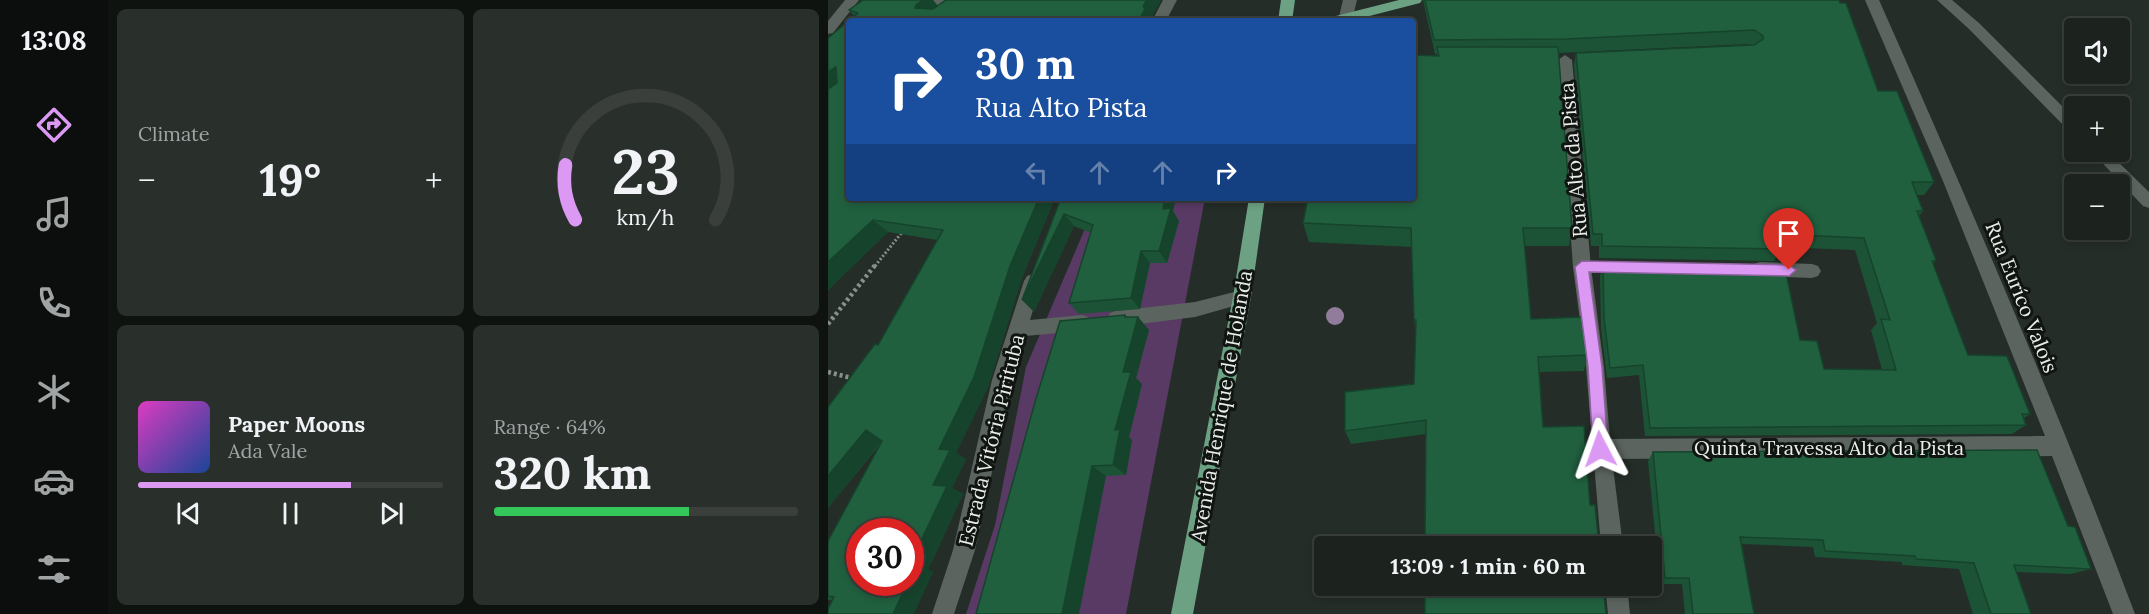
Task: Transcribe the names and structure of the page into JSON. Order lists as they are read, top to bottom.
{
  "streets": {
    "main road": ["Avenida Henrique de Holanda"],
    "street": [
      "Rua Alto da Pista",
      "Rua Euríco Valois",
      "Estrada Vitória Pirituba",
      "Quinta Travessa Alto da Pista"
    ]
  },
  "crossings": [
    ["Rua Alto da Pista", "Quinta Travessa Alto da Pista"],
    ["Rua Euríco Valois", "Quinta Travessa Alto da Pista"]
  ],
  "page": {
    "tabs": "13:08",
    "tile": [
      "Climate",
      ["Range · 64%", "320 km"]
    ],
    "map_buttons": ["+", "−"],
    "turn": ["30 m", "Rua Alto Pista"],
    "heat": ["−", "19°", "+"],
    "song": ["Paper Moons", "Ada Vale"],
    "limit": "30",
    "trip": "13:09 · 1 min · 60 m",
    "gauge": ["23", "km/h"]
  }
}
